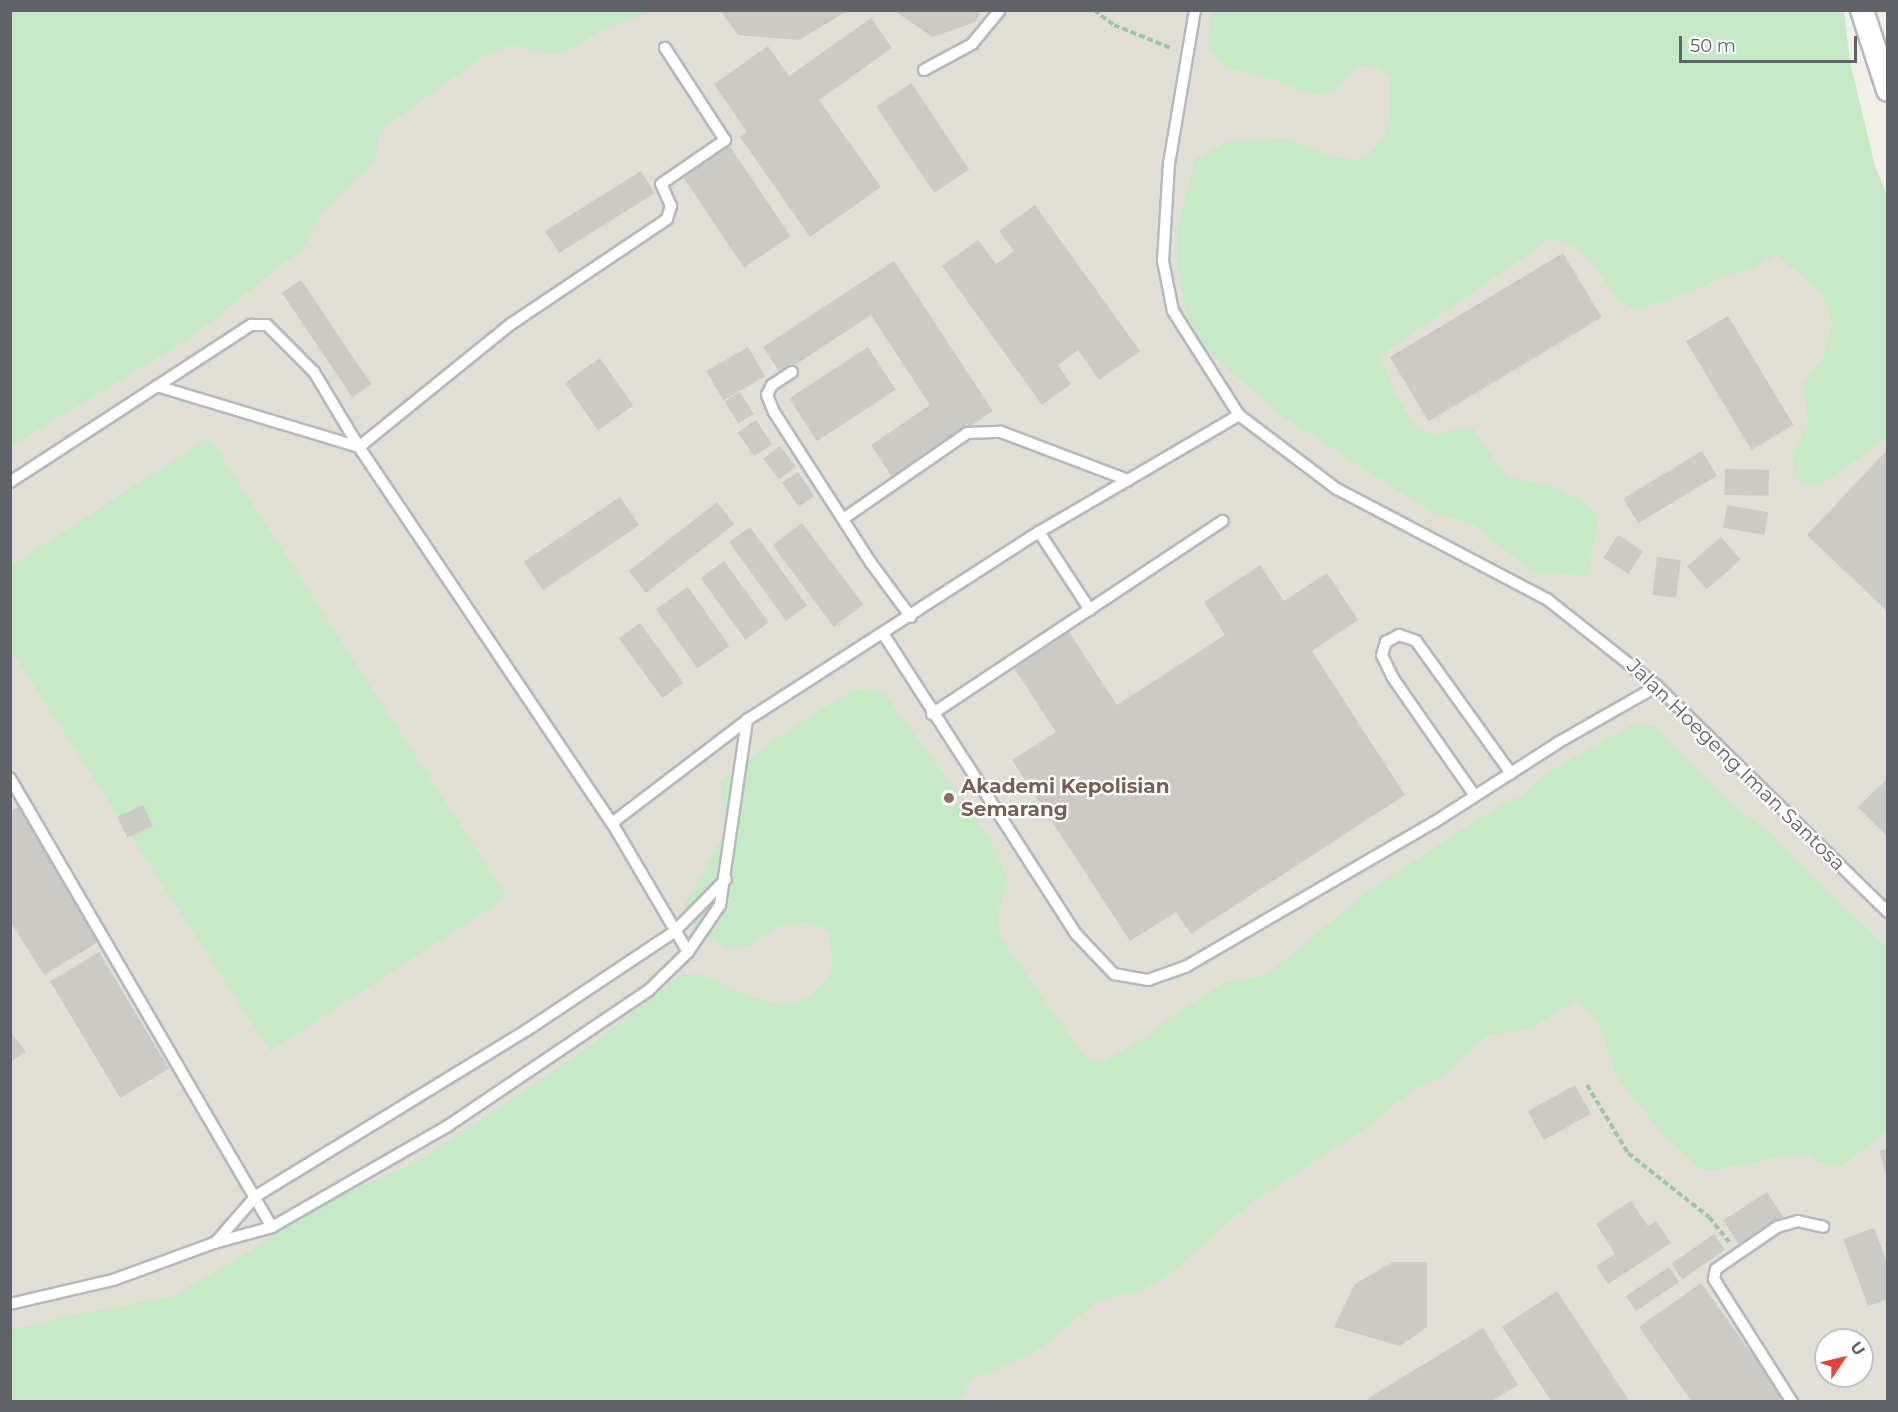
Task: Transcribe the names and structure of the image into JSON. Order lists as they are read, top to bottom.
{
  "streets": {
    "lane": ["Jalan Hoegeng Iman Santosa"]
  },
  "places": ["Akademi Kepolisian Semarang"],
  "scale_bar": "50 m",
  "north": "top right"
}
